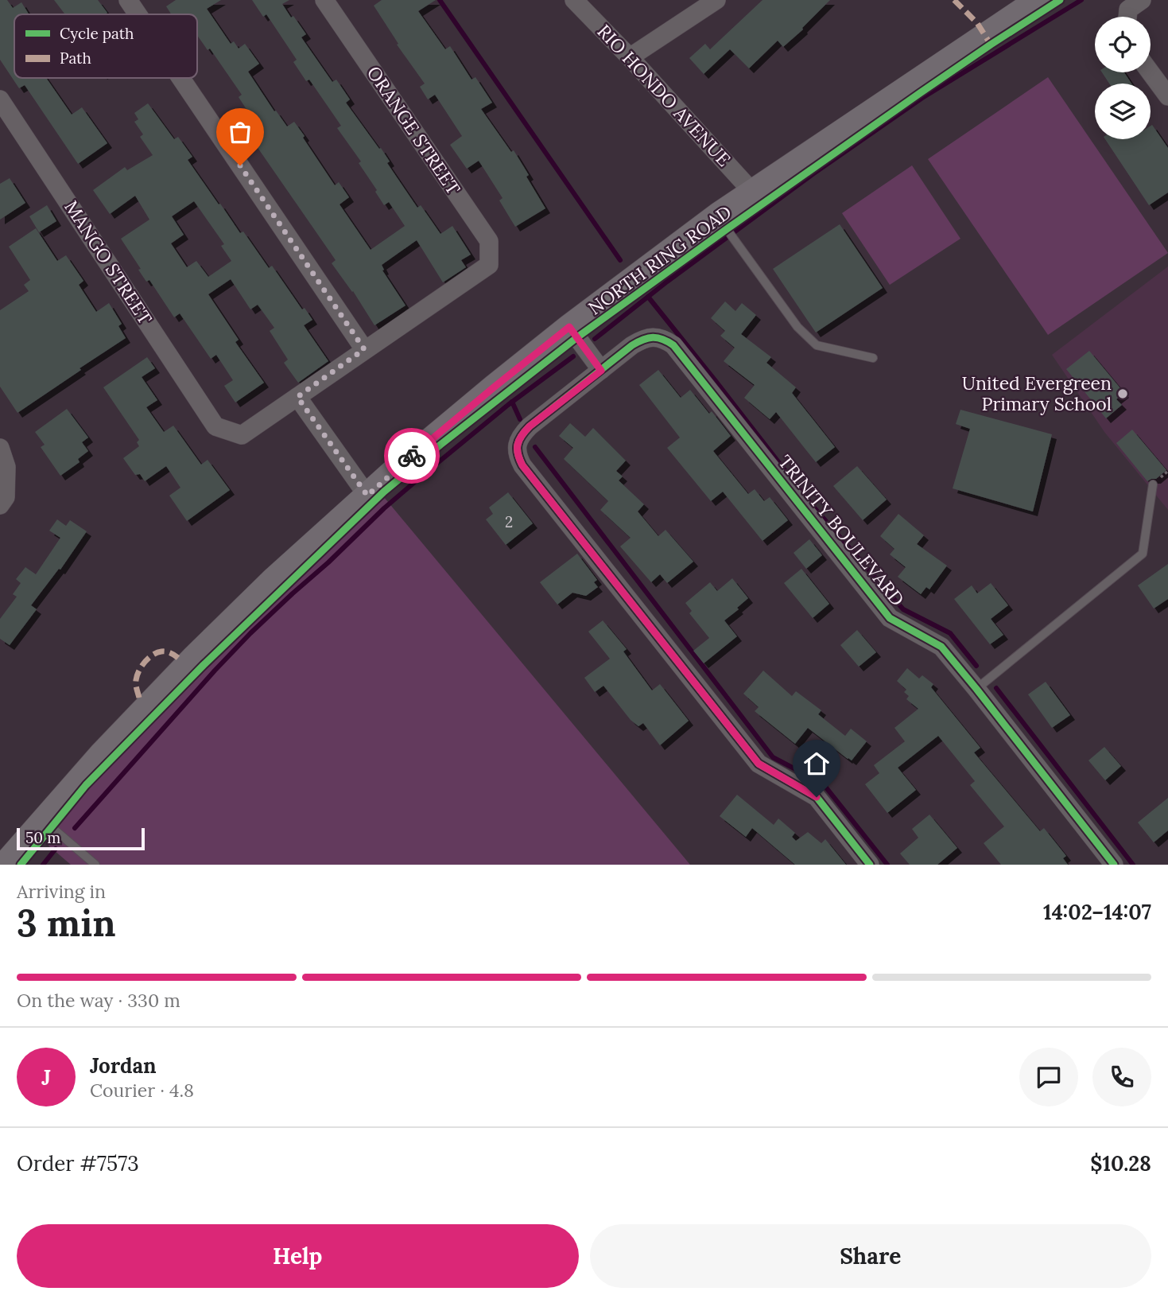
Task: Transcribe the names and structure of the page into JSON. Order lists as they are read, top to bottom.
{
  "streets": {
    "main road": ["NORTH RING ROAD"],
    "street": [
      "RIO HONDO AVENUE",
      "ORANGE STREET",
      "MANGO STREET",
      "TRINITY BOULEVARD"
    ]
  },
  "crossings": [
    ["RIO HONDO AVENUE", "NORTH RING ROAD"]
  ],
  "places": ["United Evergreen Primary School"],
  "house_numbers": ["2"],
  "legend": ["Cycle path", "Path"],
  "scale_bar": "50 m",
  "page": {
    "scale": "50 m",
    "heading": ["3 min", "Arriving in", "14:02–14:07"],
    "panel": [
      "Jordan",
      "Courier · 4.8",
      "Order #7573",
      "$10.28"
    ],
    "bar": "On the way · 330 m",
    "round": "J",
    "buttons": ["Help", "Share"]
  }
}
